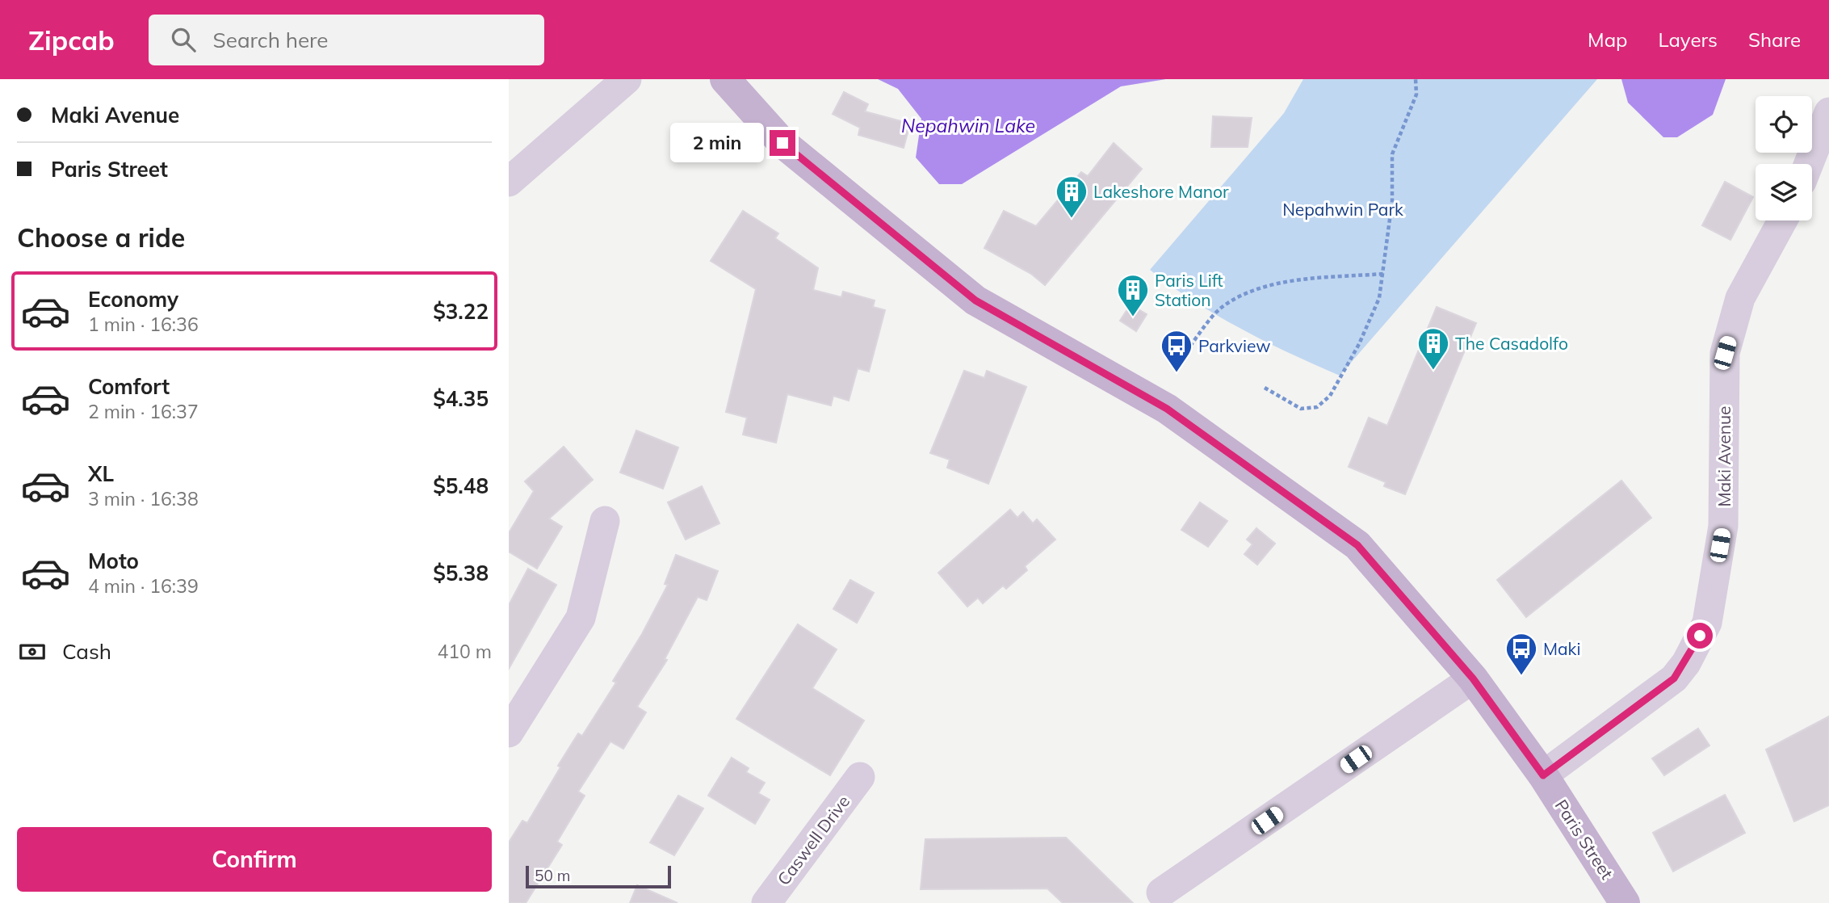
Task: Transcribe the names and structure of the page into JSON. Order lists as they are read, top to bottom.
{
  "streets": {
    "main road": ["Paris Street"],
    "street": ["Maki Avenue", "Caswell Drive"]
  },
  "crossings": [
    ["Maki Avenue", "Paris Street"]
  ],
  "water": ["Nepahwin Lake"],
  "parks": ["Nepahwin Park"],
  "places": {
    "building": ["Lakeshore Manor", "Paris Lift Station", "The Casadolfo"],
    "bus stop": ["Parkview", "Maki"]
  },
  "scale_bar": "50 m",
  "page": {
    "header": "Zipcab",
    "search": "Search here",
    "nav": ["Map", "Layers", "Share"],
    "banner": ["Maki Avenue", "Paris Street"],
    "bubble": "2 min",
    "heading": "Choose a ride",
    "list": [
      {
        "name": "Economy",
        "note": "1 min · 16:36",
        "value": "$3.22"
      },
      {
        "name": "Comfort",
        "note": "2 min · 16:37",
        "value": "$4.35"
      },
      {
        "name": "XL",
        "note": "3 min · 16:38",
        "value": "$5.48"
      },
      {
        "name": "Moto",
        "note": "4 min · 16:39",
        "value": "$5.38"
      }
    ],
    "pay": ["Cash", "410 m"],
    "buttons": "Confirm",
    "scale": "50 m"
  }
}
